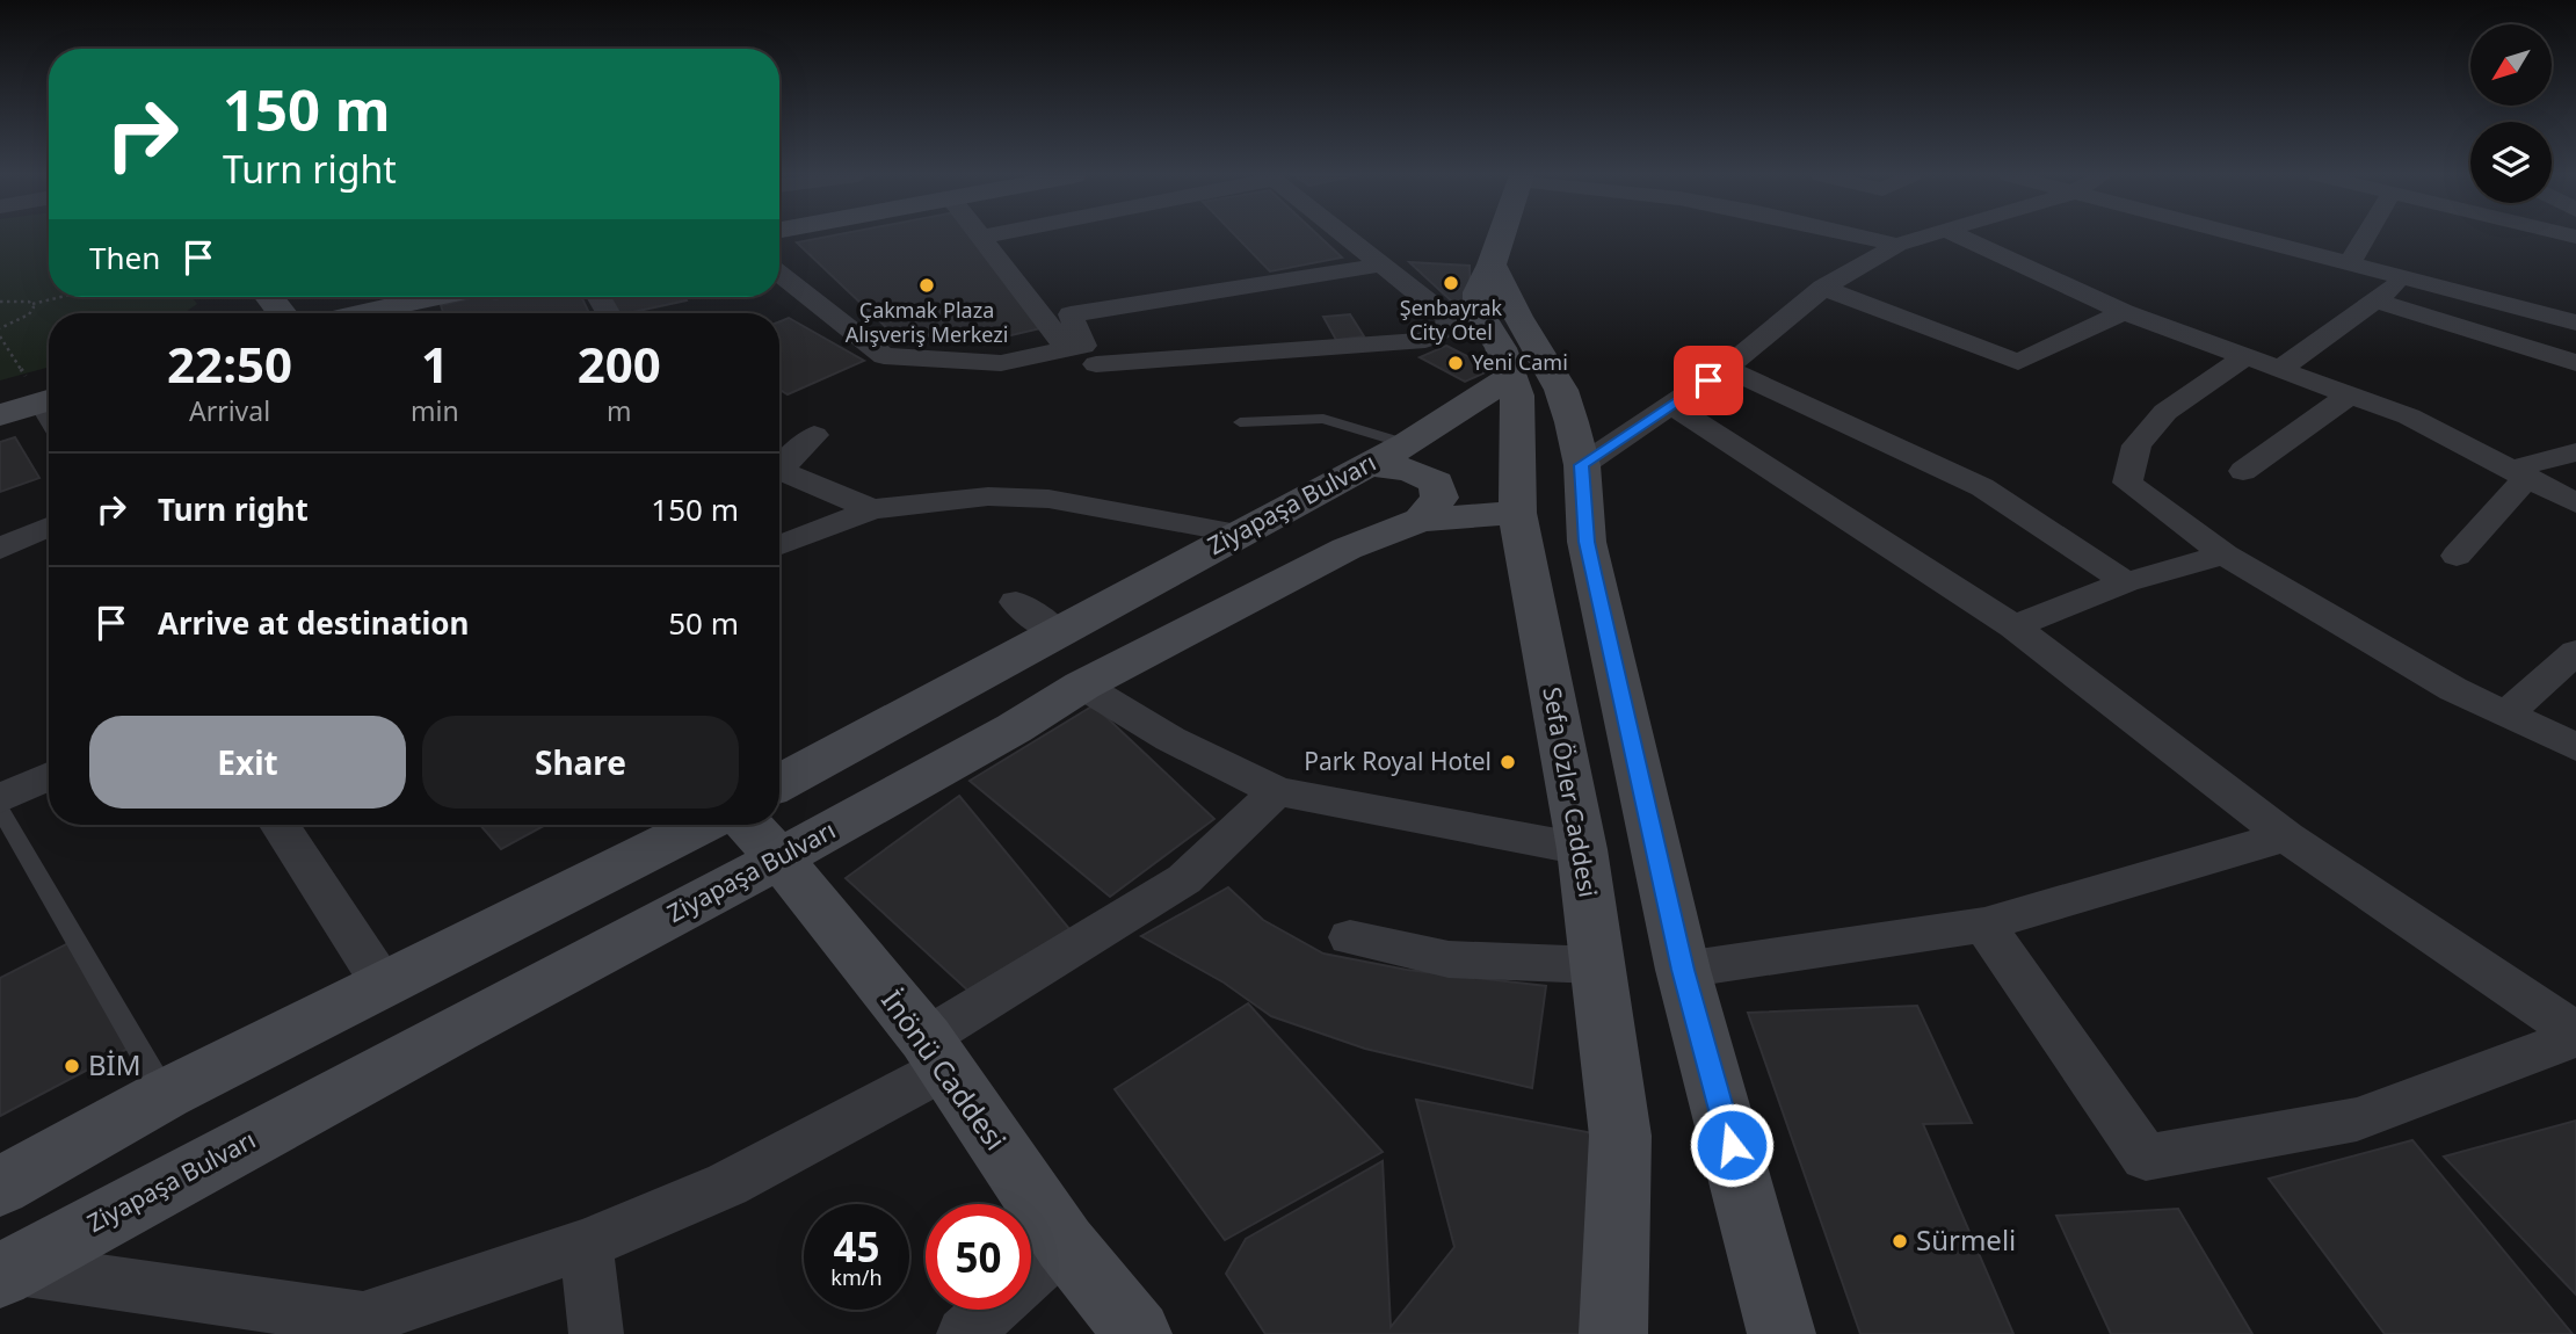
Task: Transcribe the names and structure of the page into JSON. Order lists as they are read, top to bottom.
{
  "streets": {
    "main road": ["Ziyapaşa Bulvarı", "Sefa Özler Caddesi", "İnönü Caddesi"]
  },
  "crossings": [
    ["Ziyapaşa Bulvarı", "Sefa Özler Caddesi"],
    ["Ziyapaşa Bulvarı", "İnönü Caddesi"]
  ],
  "places": [
    "Şenbayrak City Otel",
    "Çakmak Plaza Alışveriş Merkezi",
    "Yeni Cami",
    "Park Royal Hotel",
    "BİM",
    "Sürmeli"
  ],
  "north": "bottom left",
  "page": {
    "turn": ["150 m", "Turn right"],
    "then": "Then",
    "eta": [
      "22:50",
      "Arrival",
      "1",
      "min",
      "200",
      "m"
    ],
    "list": [
      {
        "name": "Turn right",
        "value": "150 m"
      },
      {
        "name": "Arrive at destination",
        "value": "50 m"
      }
    ],
    "buttons": ["Exit", "Share"],
    "speed": "45 km/h",
    "limit": "50"
  }
}
